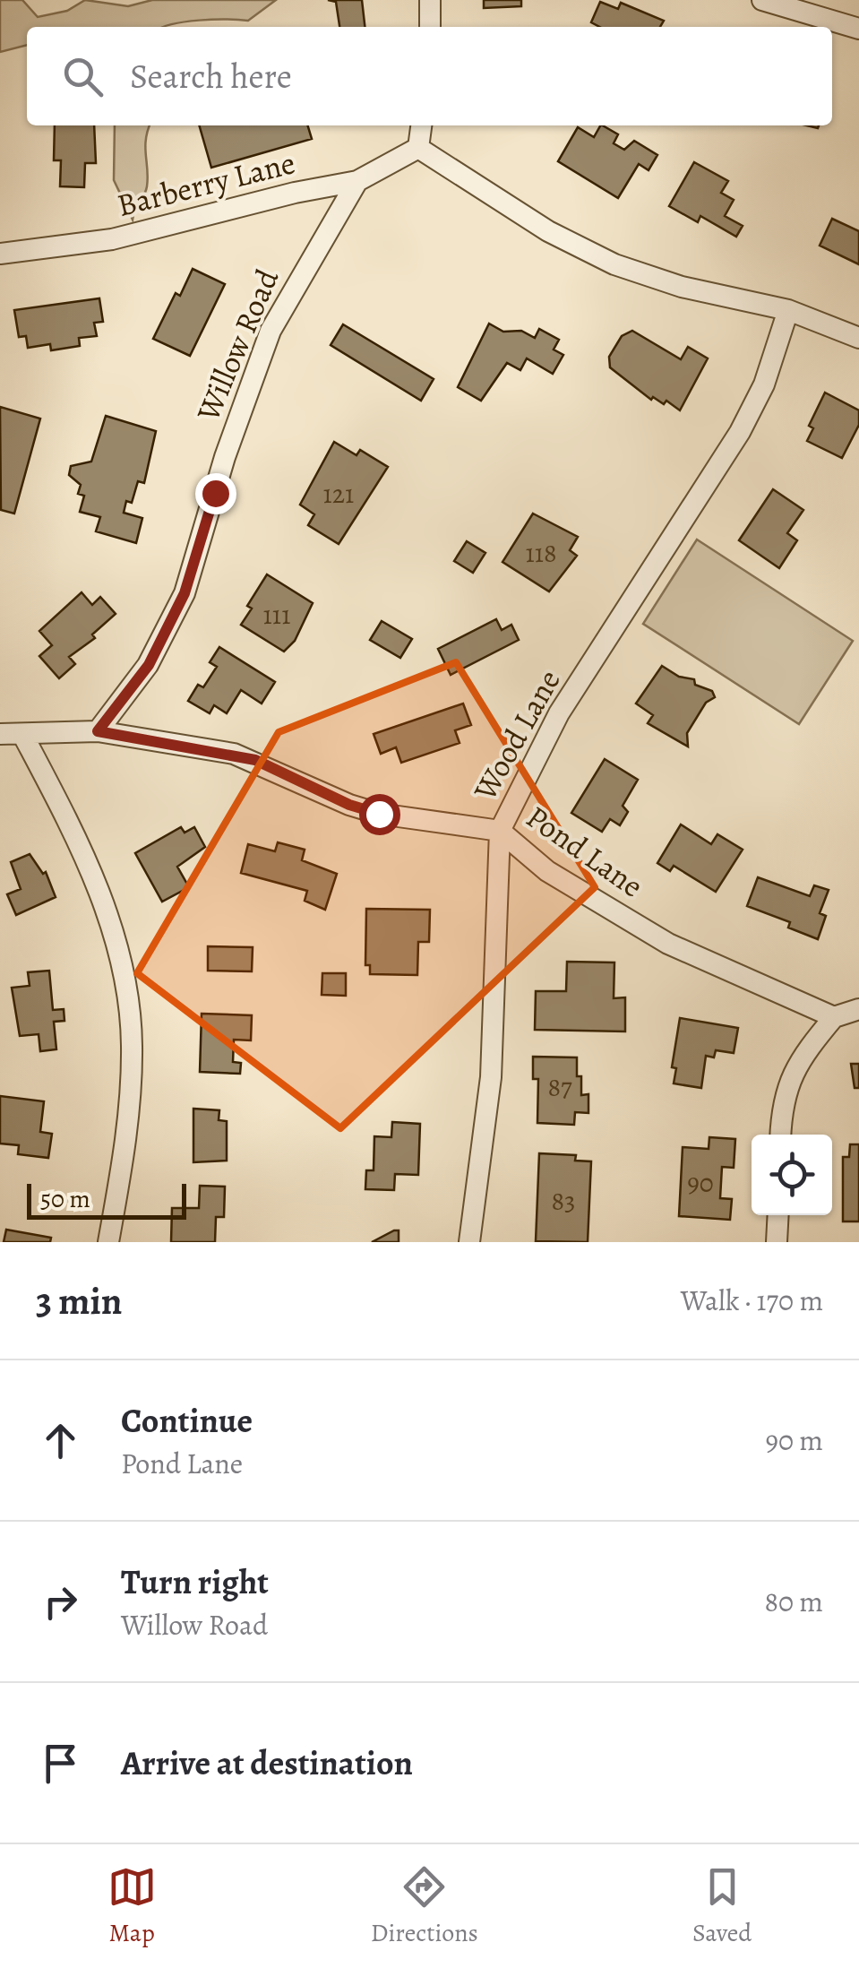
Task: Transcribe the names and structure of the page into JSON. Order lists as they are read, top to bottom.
{
  "streets": {
    "street": [
      "Barberry Lane",
      "Willow Road",
      "Wood Lane",
      "Pond Lane"
    ]
  },
  "crossings": [
    ["Barberry Lane", "Willow Road"],
    ["Willow Road", "Pond Lane"],
    ["Wood Lane", "Pond Lane"]
  ],
  "house_numbers": [
    "121",
    "118",
    "111",
    "87",
    "90",
    "83"
  ],
  "scale_bar": "50 m",
  "page": {
    "search": "Search here",
    "scale": "50 m",
    "heading": ["3 min", "Walk · 170 m"],
    "list": [
      ["Continue", "Pond Lane", "90 m"],
      ["Turn right", "Willow Road", "80 m"],
      "Arrive at destination"
    ],
    "nav": ["Map", "Directions", "Saved"]
  }
}
